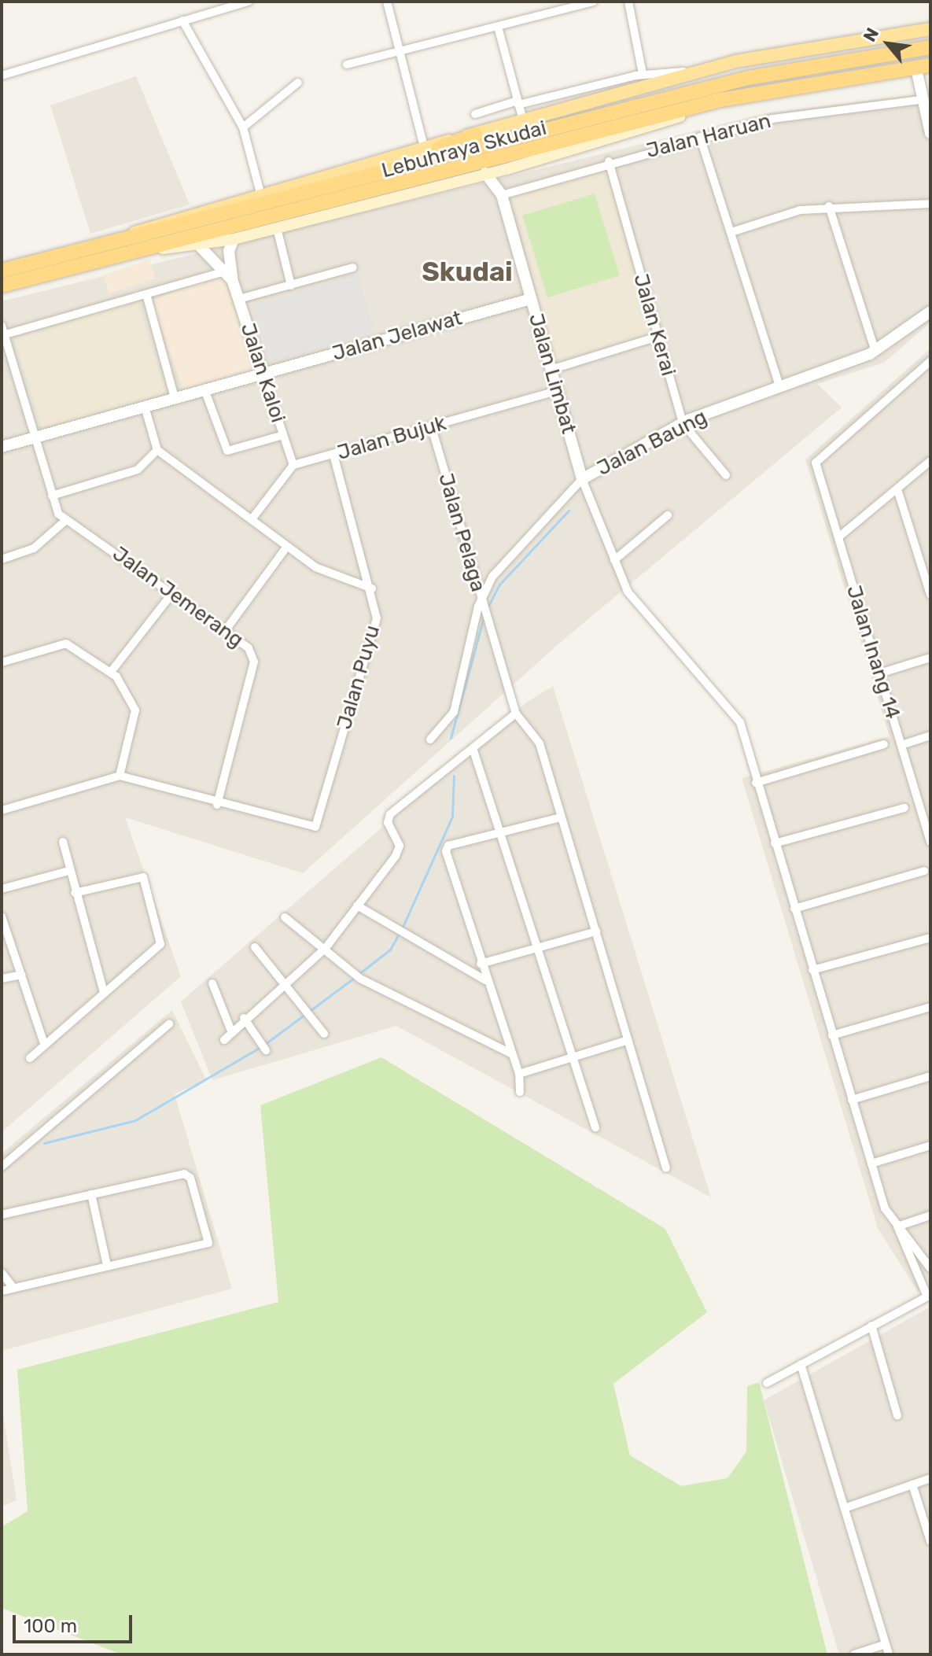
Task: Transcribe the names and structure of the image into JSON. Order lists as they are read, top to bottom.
{
  "streets": {
    "highway": ["Lebuhraya Skudai"],
    "street": [
      "Jalan Haruan",
      "Jalan Kerai",
      "Jalan Jelawat",
      "Jalan Kaloi",
      "Jalan Limbat",
      "Jalan Bujuk",
      "Jalan Baung",
      "Jalan Pelaga",
      "Jalan Jemerang",
      "Jalan Inang 14",
      "Jalan Puyu"
    ]
  },
  "crossings": [
    ["Jalan Haruan", "Jalan Kerai"],
    ["Jalan Haruan", "Jalan Limbat"],
    ["Jalan Kerai", "Jalan Baung"],
    ["Jalan Jelawat", "Jalan Kaloi"],
    ["Jalan Jelawat", "Jalan Limbat"],
    ["Jalan Kaloi", "Jalan Bujuk"],
    ["Jalan Limbat", "Jalan Bujuk"],
    ["Jalan Limbat", "Jalan Baung"],
    ["Jalan Bujuk", "Jalan Pelaga"],
    ["Jalan Bujuk", "Jalan Puyu"],
    ["Jalan Baung", "Jalan Pelaga"],
    ["Jalan Jemerang", "Jalan Puyu"]
  ],
  "districts": ["Skudai"],
  "scale_bar": "100 m",
  "north": "top left"
}
